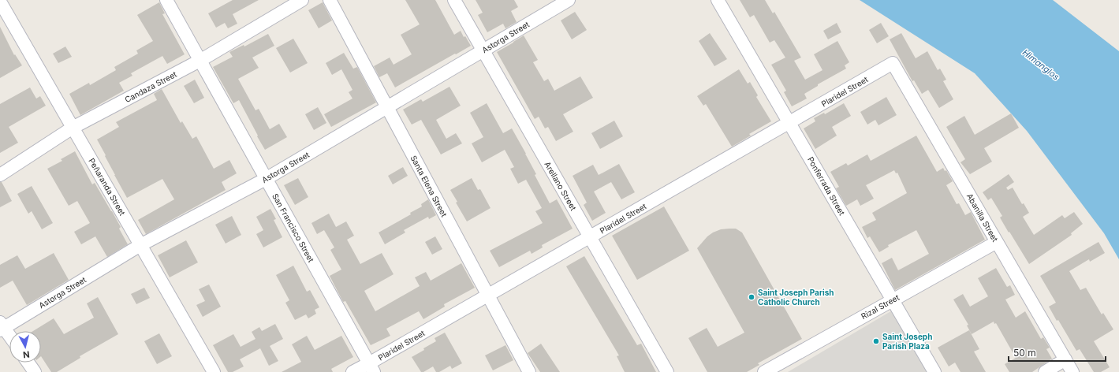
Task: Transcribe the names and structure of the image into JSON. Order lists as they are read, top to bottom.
{
  "streets": {
    "street": [
      "Astorga Street",
      "Candaza Street",
      "Plaridel Street",
      "Santa Elena Street",
      "Arellano Street",
      "Ponferrada Street",
      "Peñaranda Street",
      "Abanilla Street",
      "San Francisco Street",
      "Rizal Street"
    ]
  },
  "crossings": [
    ["Astorga Street", "Santa Elena Street"],
    ["Astorga Street", "Arellano Street"],
    ["Astorga Street", "Peñaranda Street"],
    ["Astorga Street", "San Francisco Street"],
    ["Candaza Street", "Peñaranda Street"],
    ["Candaza Street", "San Francisco Street"],
    ["Plaridel Street", "Santa Elena Street"],
    ["Plaridel Street", "Arellano Street"],
    ["Plaridel Street", "Ponferrada Street"],
    ["Plaridel Street", "Abanilla Street"],
    ["Plaridel Street", "San Francisco Street"],
    ["Ponferrada Street", "Rizal Street"],
    ["Abanilla Street", "Rizal Street"]
  ],
  "water": ["Himanglos"],
  "places": ["Saint Joseph Parish Catholic Church", "Saint Joseph Parish Plaza"],
  "scale_bar": "50 m",
  "north": "bottom"
}
